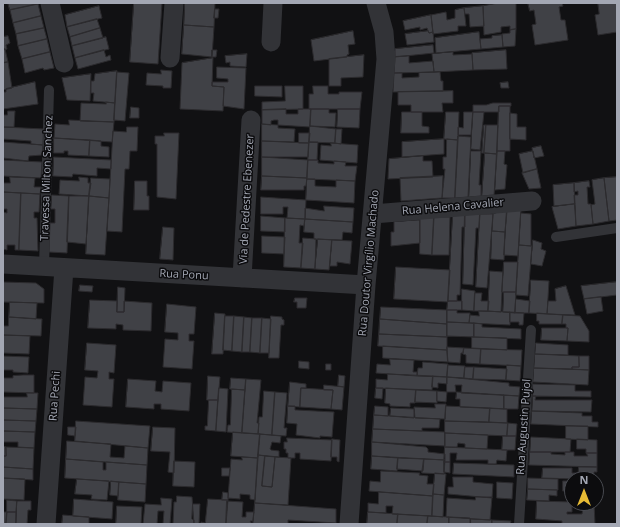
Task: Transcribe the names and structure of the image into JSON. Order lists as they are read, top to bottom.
{
  "streets": {
    "street": [
      "Via de Pedestre Ebenezer",
      "Rua Helena Cavalier",
      "Rua Doutor Virgílio Machado",
      "Rua Ponu",
      "Rua Pechi"
    ],
    "lane": ["Travessa Milton Sanchez", "Rua Augustin Pujol"]
  },
  "crossings": [
    ["Travessa Milton Sanchez", "Rua Ponu"],
    ["Via de Pedestre Ebenezer", "Rua Ponu"],
    ["Rua Helena Cavalier", "Rua Doutor Virgílio Machado"],
    ["Rua Doutor Virgílio Machado", "Rua Ponu"],
    ["Rua Ponu", "Rua Pechi"]
  ],
  "north": "top"
}
